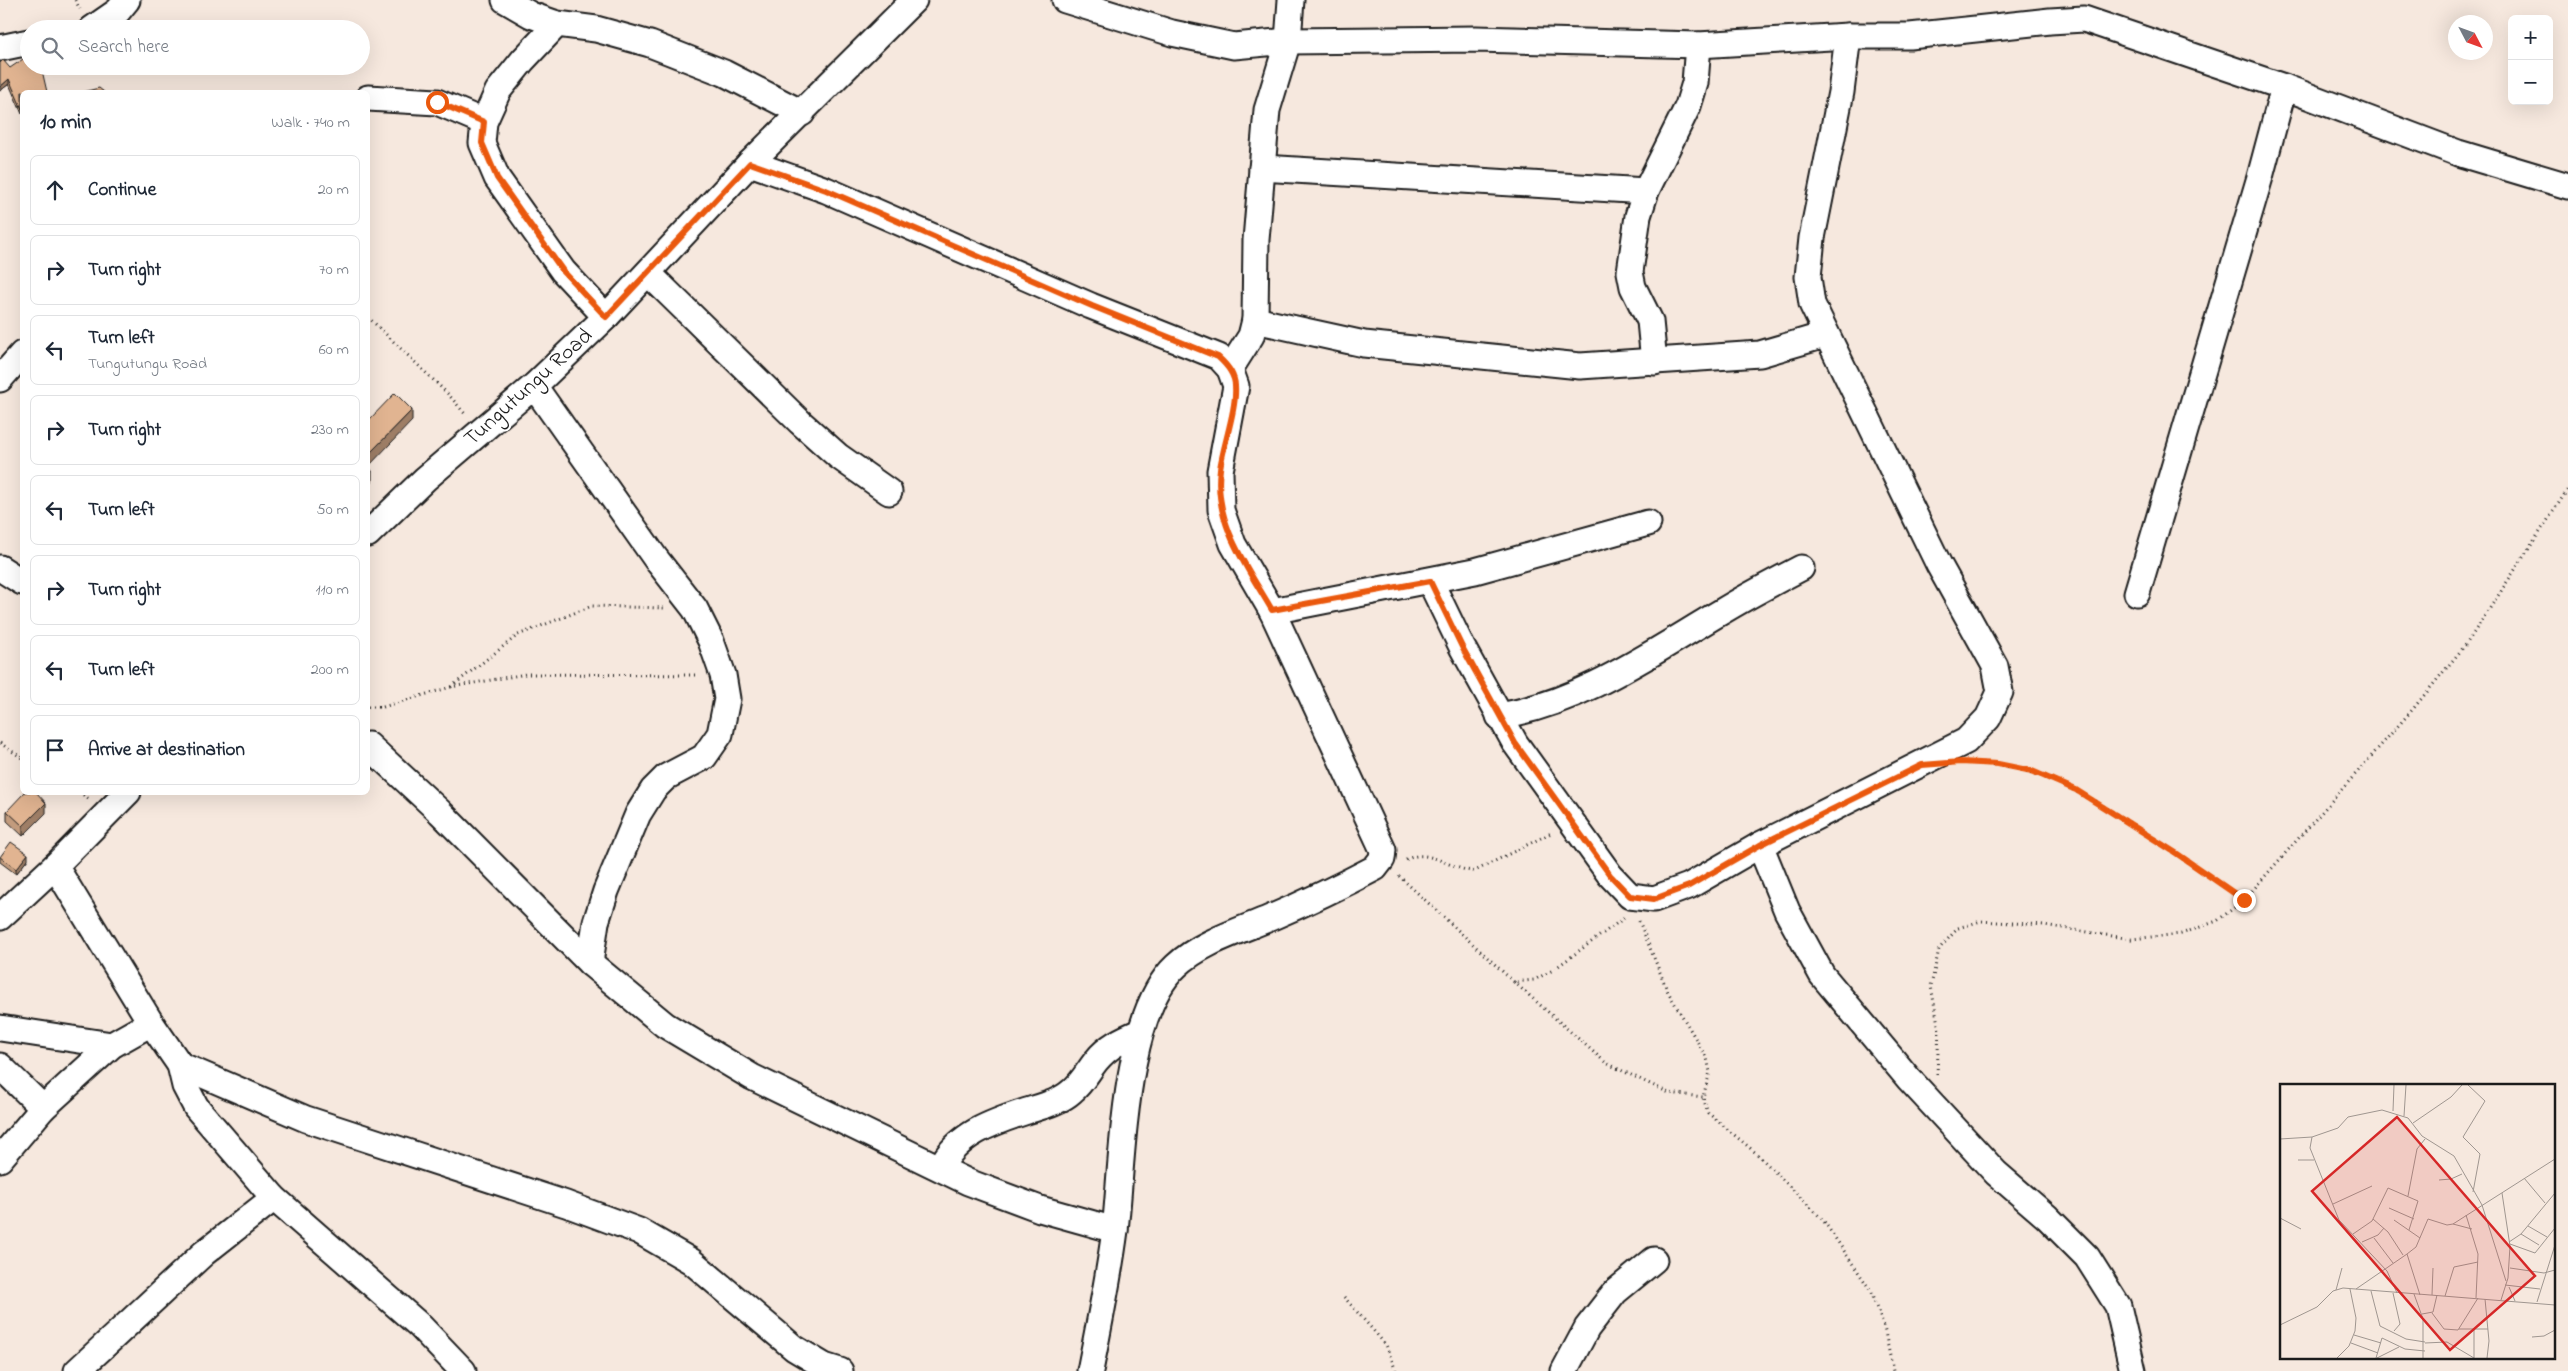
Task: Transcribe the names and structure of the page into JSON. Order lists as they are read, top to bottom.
{
  "streets": {
    "street": ["Tungutungu Road"]
  },
  "north": "bottom right",
  "page": {
    "map_buttons": ["+", "−"],
    "search": "Search here",
    "heading": ["10 min", "Walk · 740 m"],
    "list": [
      ["Continue", "20 m"],
      ["Turn right", "70 m"],
      ["Turn left", "Tungutungu Road", "60 m"],
      ["Turn right", "230 m"],
      ["Turn left", "50 m"],
      ["Turn right", "110 m"],
      ["Turn left", "200 m"],
      "Arrive at destination"
    ]
  }
}
